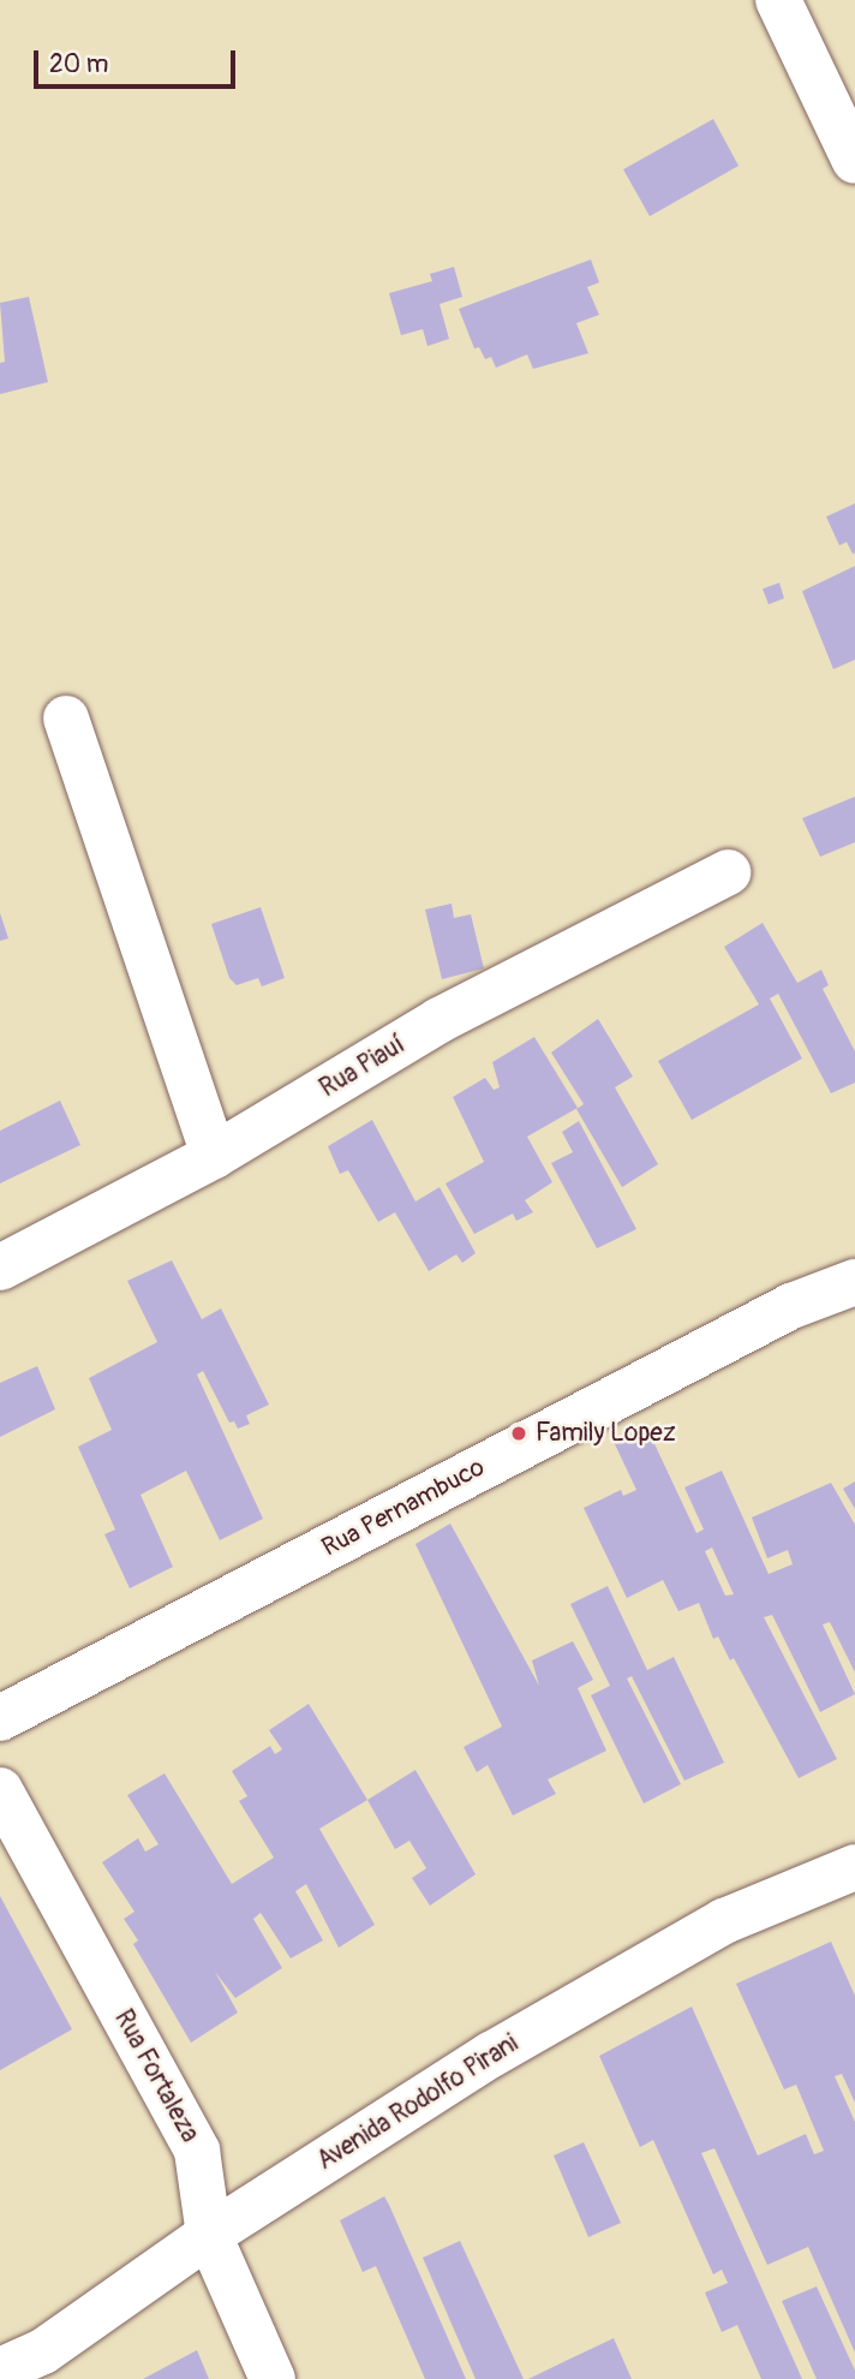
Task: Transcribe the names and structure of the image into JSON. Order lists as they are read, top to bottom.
{
  "streets": {
    "street": [
      "Rua Piauí",
      "Rua Pernambuco",
      "Rua Fortaleza",
      "Avenida Rodolfo Pirani"
    ]
  },
  "crossings": [
    ["Rua Fortaleza", "Avenida Rodolfo Pirani"]
  ],
  "places": ["Family Lopez"],
  "scale_bar": "20 m"
}
